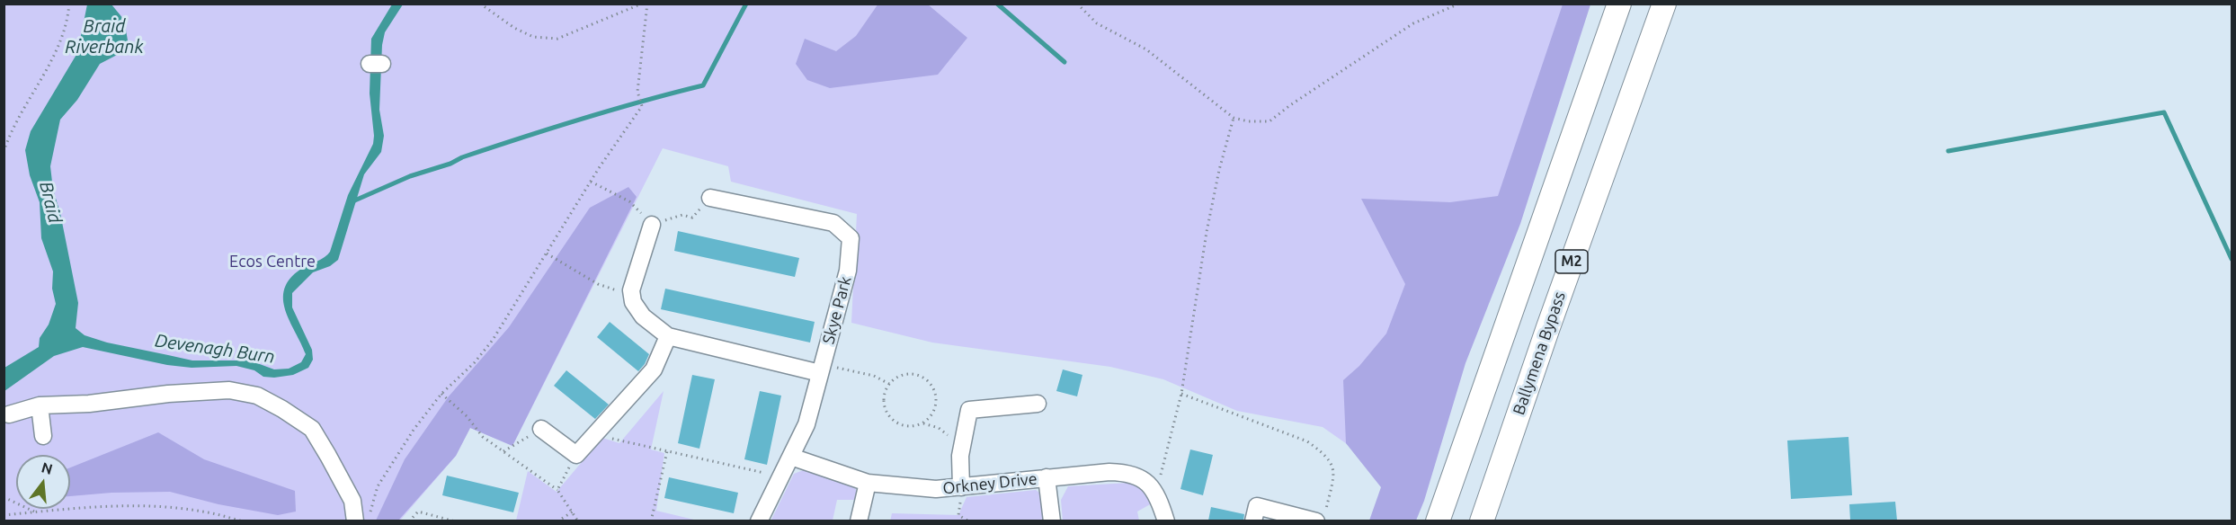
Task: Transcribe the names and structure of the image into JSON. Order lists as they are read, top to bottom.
{
  "streets": {
    "highway": ["M2", "Ballymena Bypass"],
    "street": ["Skye Park", "Orkney Drive"]
  },
  "water": ["Braid Riverbank", "Braid", "Devenagh Burn"],
  "parks": ["Ecos Centre"],
  "north": "top"
}
